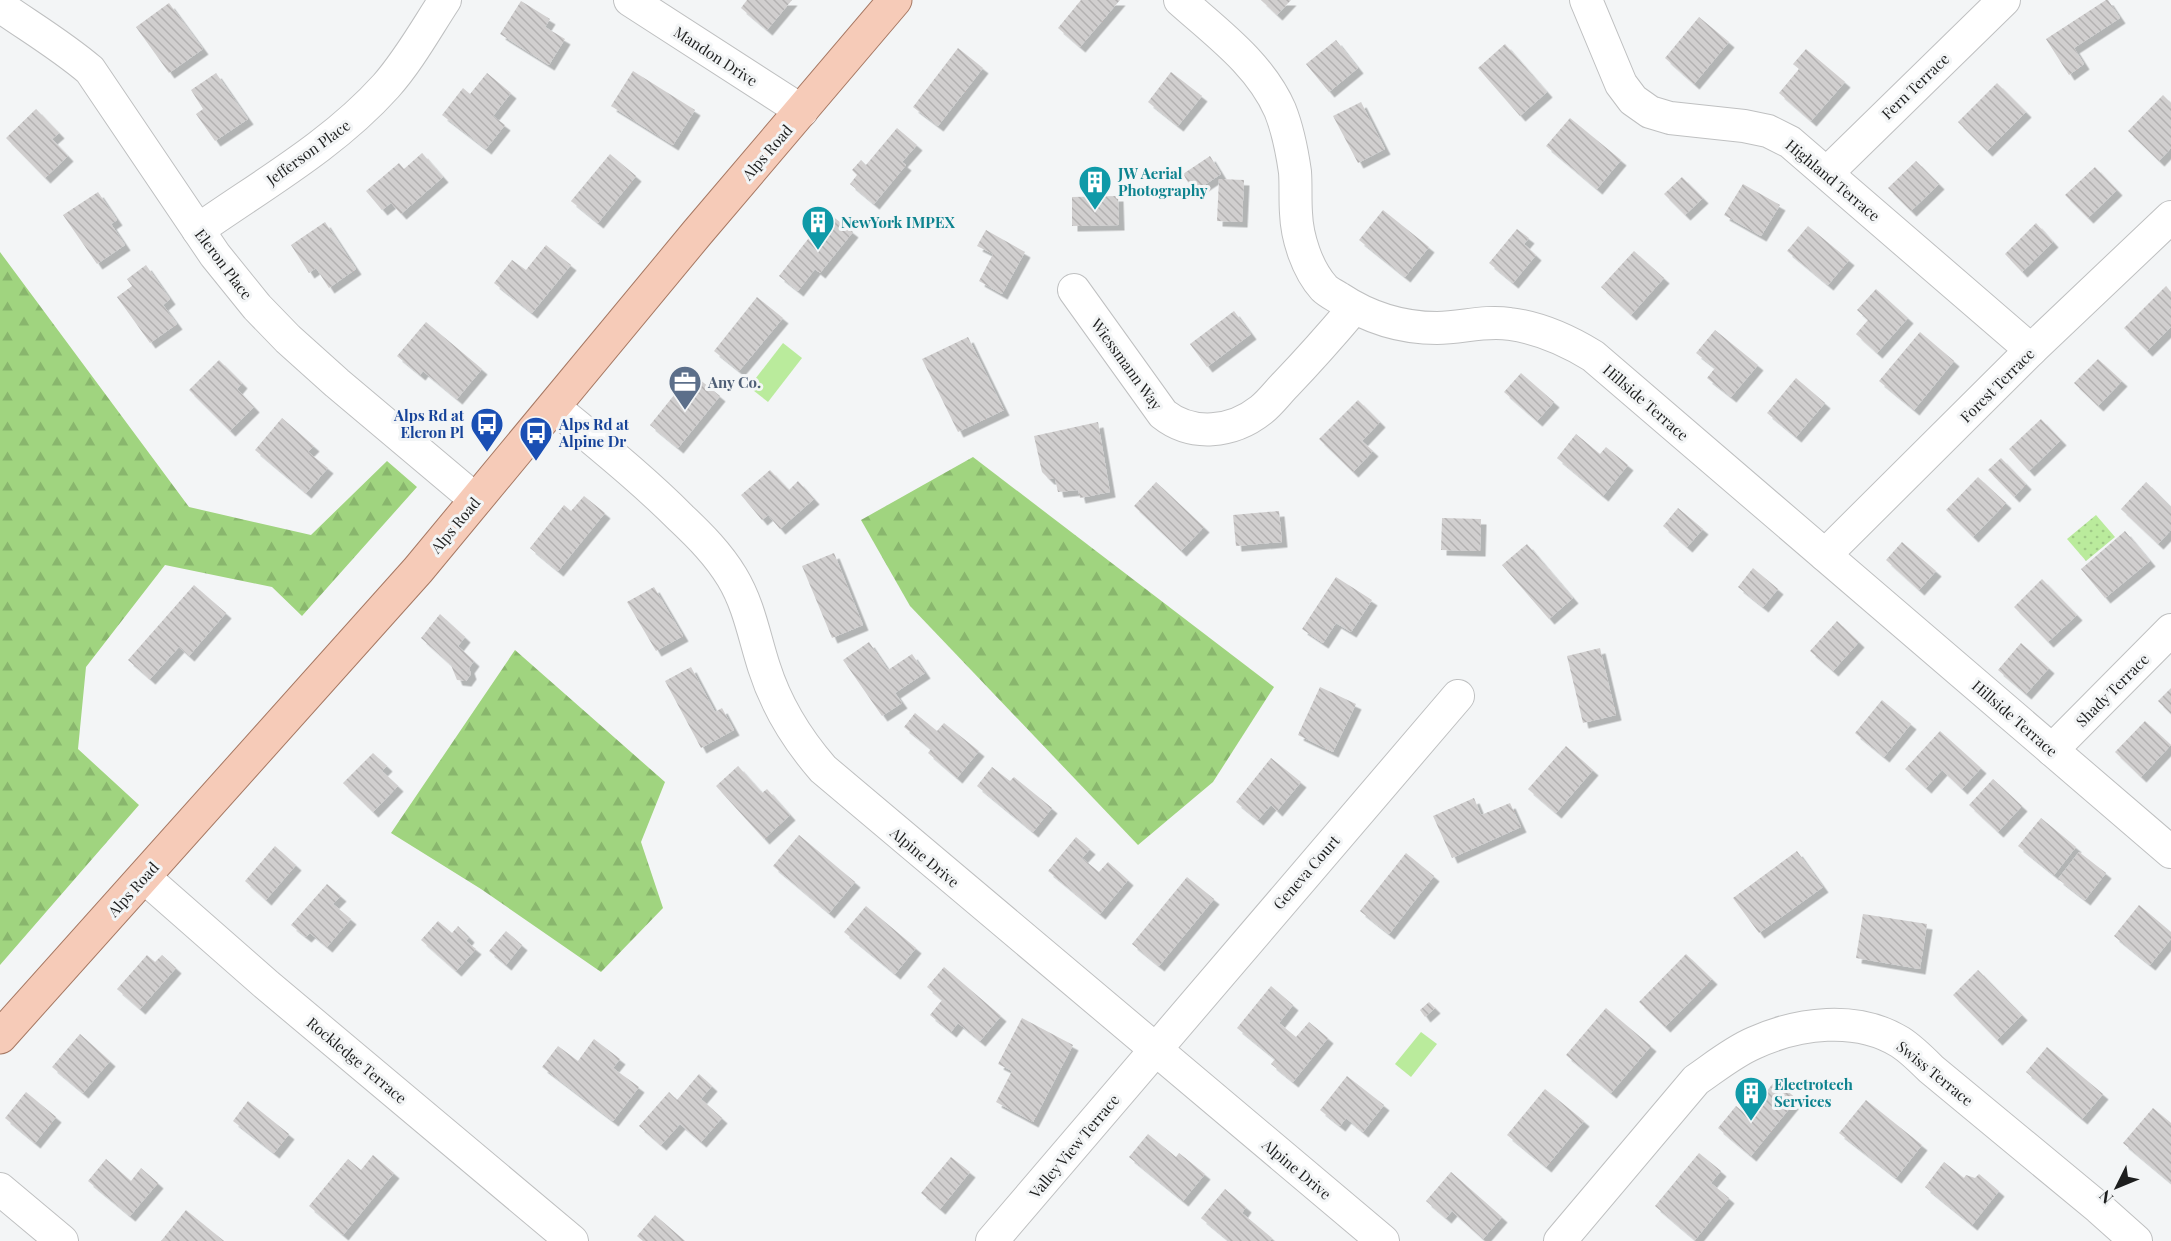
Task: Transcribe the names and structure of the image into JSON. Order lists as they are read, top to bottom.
{
  "streets": {
    "main road": ["Alps Road"],
    "street": [
      "Mandon Drive",
      "Fern Terrace",
      "Jefferson Place",
      "Highland Terrace",
      "Eleron Place",
      "Wiessmann Way",
      "Forest Terrace",
      "Hillside Terrace",
      "Shady Terrace",
      "Alpine Drive",
      "Geneva Court",
      "Rockledge Terrace",
      "Swiss Terrace",
      "Valley View Terrace"
    ]
  },
  "crossings": [
    ["Mandon Drive", "Alps Road"],
    ["Fern Terrace", "Highland Terrace"],
    ["Jefferson Place", "Eleron Place"],
    ["Alps Road", "Eleron Place"],
    ["Alps Road", "Alpine Drive"],
    ["Alps Road", "Rockledge Terrace"],
    ["Highland Terrace", "Forest Terrace"],
    ["Wiessmann Way", "Hillside Terrace"],
    ["Forest Terrace", "Hillside Terrace"],
    ["Hillside Terrace", "Shady Terrace"],
    ["Alpine Drive", "Geneva Court"],
    ["Alpine Drive", "Valley View Terrace"],
    ["Geneva Court", "Valley View Terrace"]
  ],
  "places": {
    "building": ["JW Aerial Photography", "NewYork IMPEX", "Electrotech Services"],
    "office": ["Any Co."],
    "bus stop": ["Alps Rd at Eleron Pl", "Alps Rd at Alpine Dr"]
  },
  "north": "bottom left"
}
